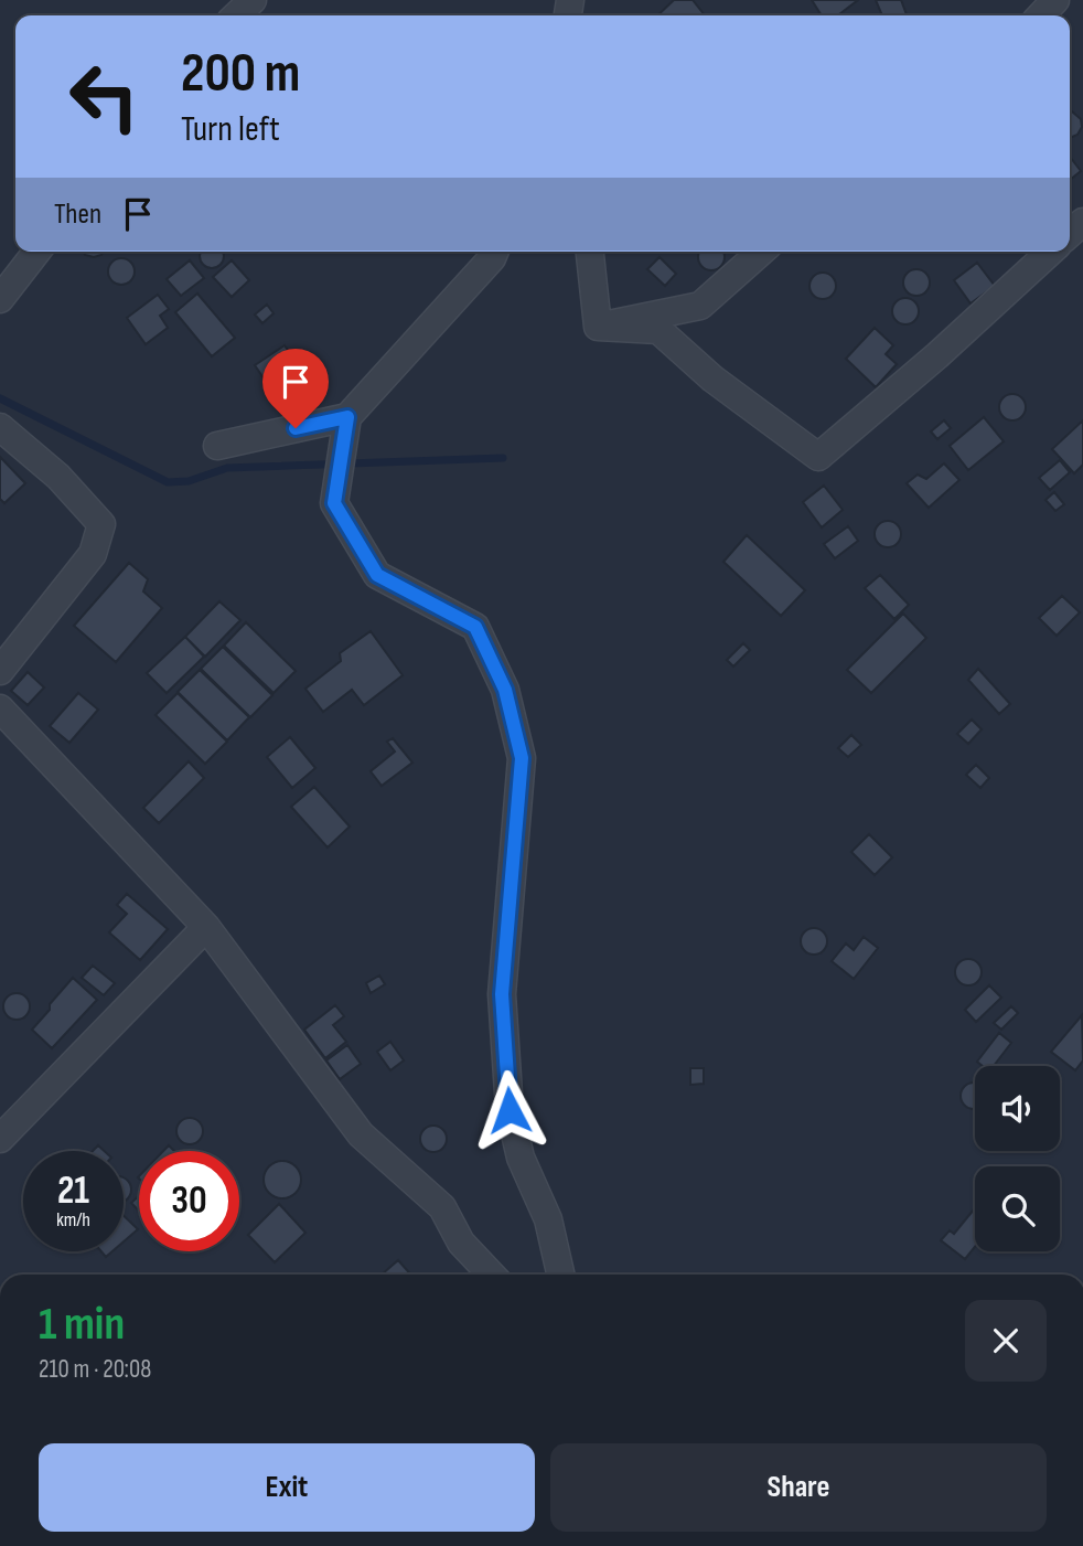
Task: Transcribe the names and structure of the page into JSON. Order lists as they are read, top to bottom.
{
  "page": {
    "turn": ["200 m", "Turn left"],
    "then": "Then",
    "speed": "21 km/h",
    "limit": "30",
    "heading": ["1 min", "210 m · 20:08"],
    "buttons": ["Exit", "Share"]
  }
}
